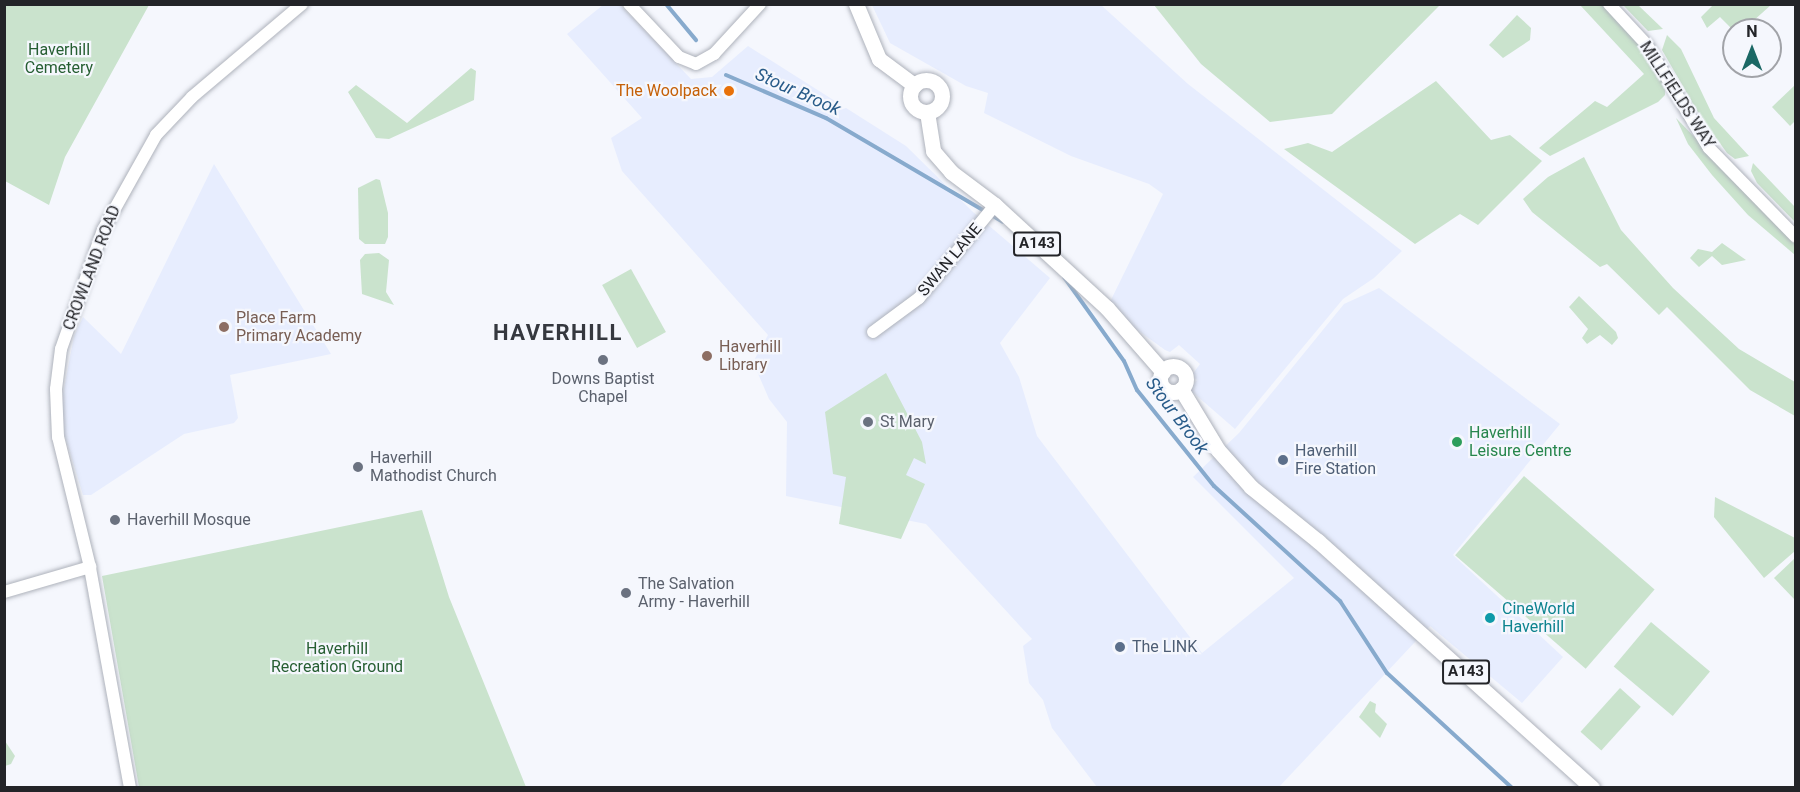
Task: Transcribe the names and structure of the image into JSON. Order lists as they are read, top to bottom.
{
  "streets": {
    "main road": ["A143"],
    "street": ["MILLFIELDS WAY", "SWAN LANE", "CROWLAND ROAD"]
  },
  "crossings": [
    ["A143", "SWAN LANE"]
  ],
  "districts": ["HAVERHILL"],
  "water": ["Stour Brook"],
  "parks": ["Haverhill Cemetery", "Haverhill Recreation Ground"],
  "places": [
    "The Woolpack",
    "Place Farm Primary Academy",
    "Haverhill Library",
    "Downs Baptist Chapel",
    "St Mary",
    "Haverhill Leisure Centre",
    "Haverhill Fire Station",
    "Haverhill Mathodist Church",
    "Haverhill Mosque",
    "The Salvation Army - Haverhill",
    "CineWorld Haverhill",
    "The LINK"
  ],
  "north": "top"
}
